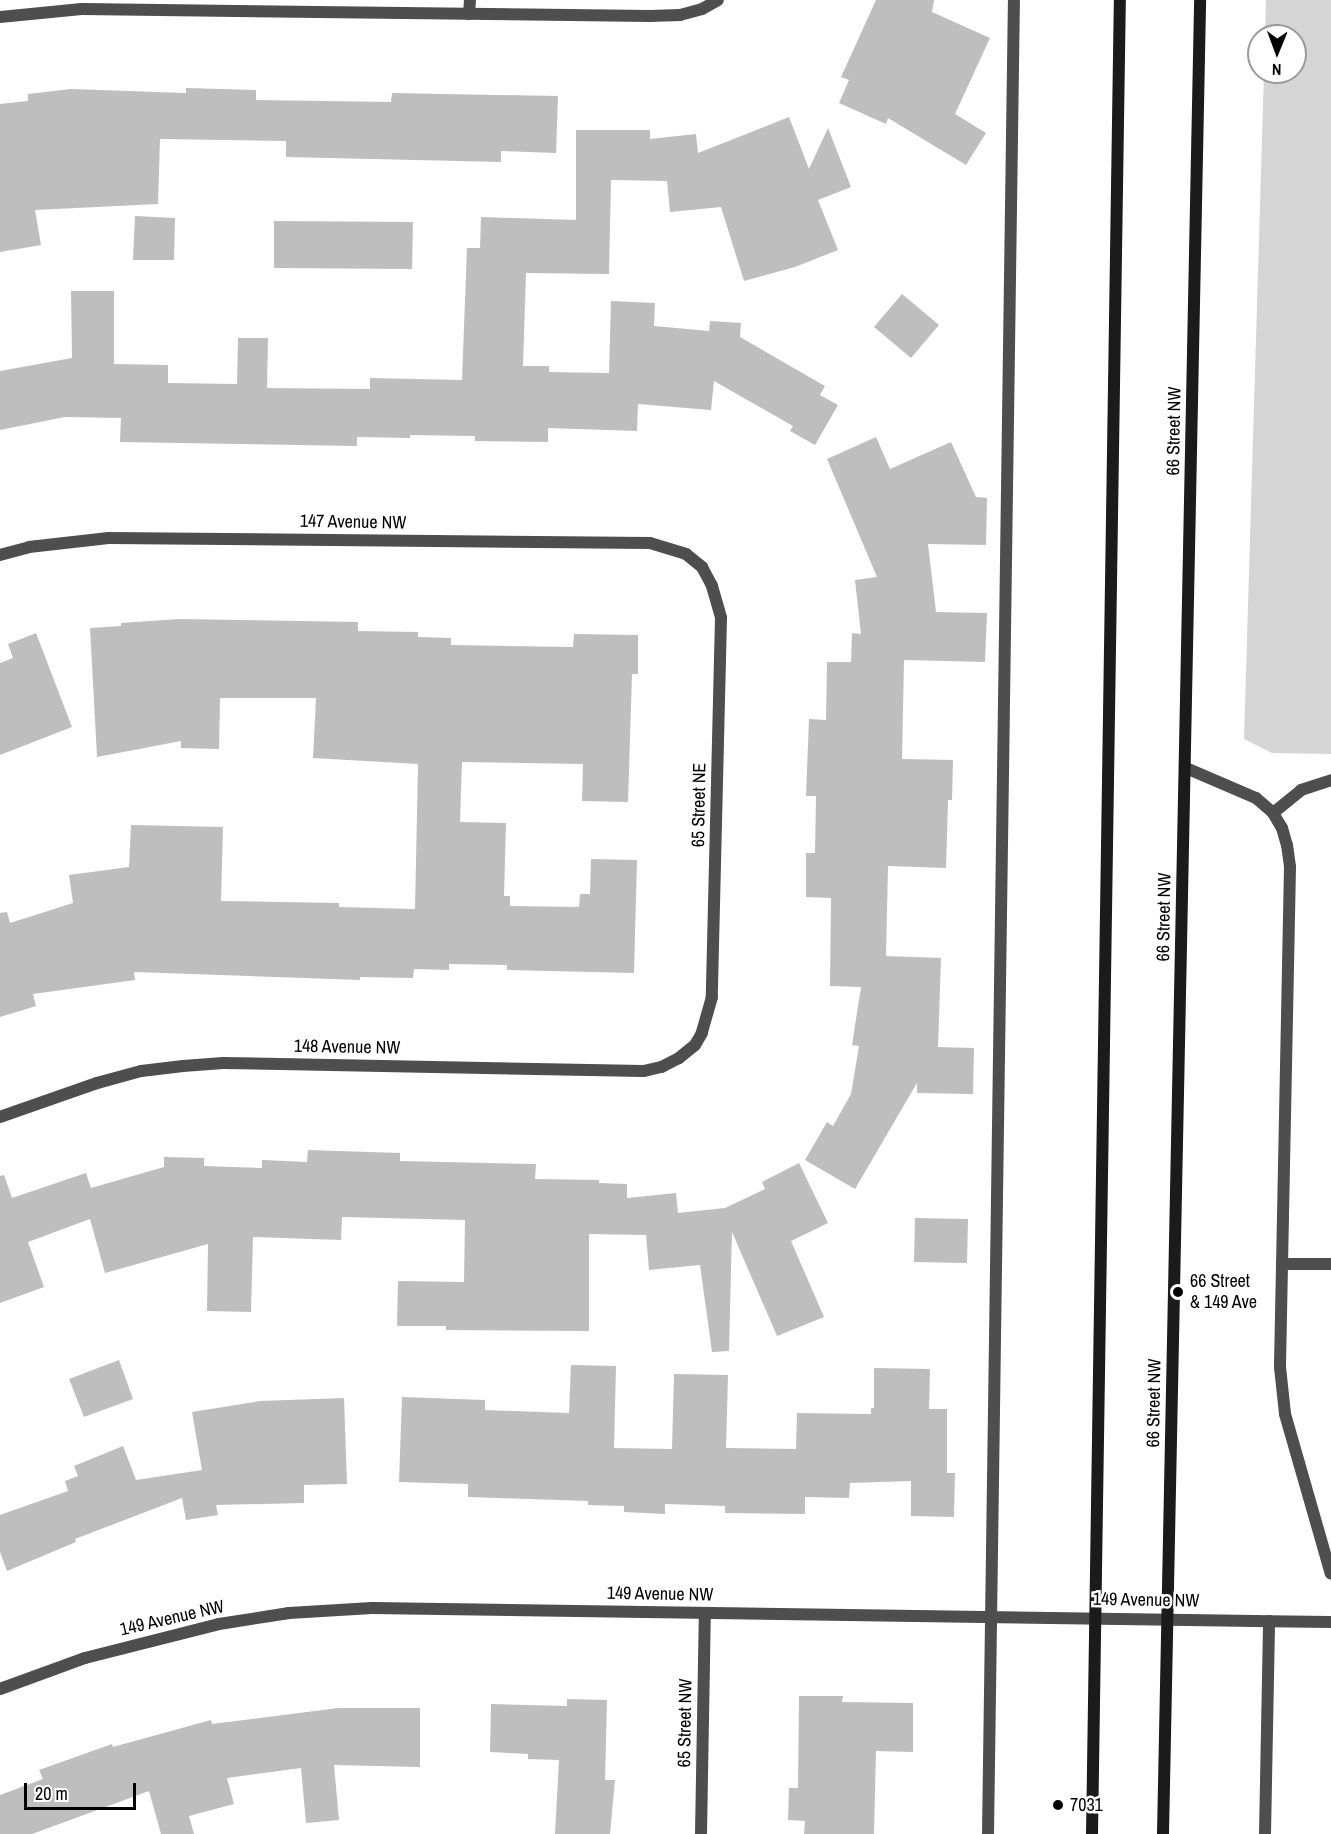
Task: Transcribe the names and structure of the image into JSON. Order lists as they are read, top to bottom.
{
  "streets": {
    "main road": ["66 Street NW"],
    "street": [
      "147 Avenue NW",
      "65 Street NE",
      "148 Avenue NW",
      "149 Avenue NW",
      "65 Street NW"
    ]
  },
  "crossings": [
    ["66 Street NW", "149 Avenue NW"],
    ["147 Avenue NW", "65 Street NE"],
    ["65 Street NE", "148 Avenue NW"],
    ["149 Avenue NW", "65 Street NW"]
  ],
  "places": ["66 Street & 149 Ave", "7031"],
  "scale_bar": "20 m",
  "north": "bottom"
}
